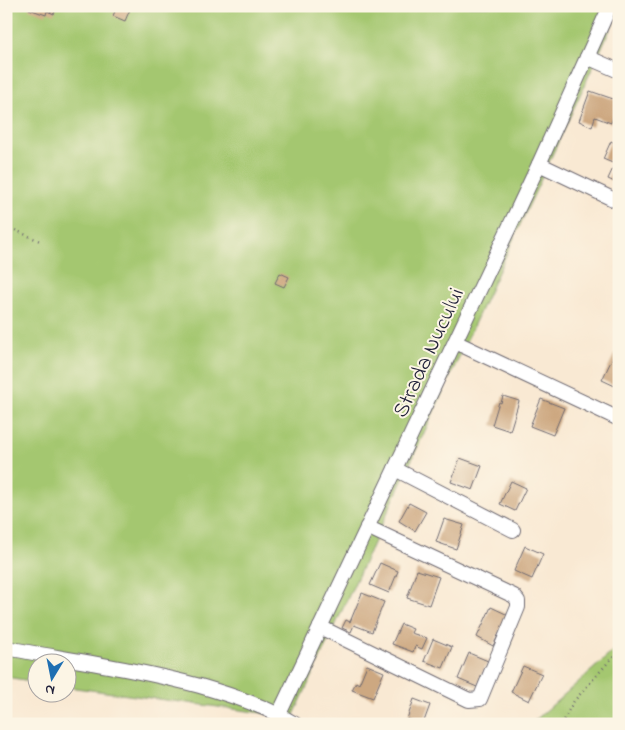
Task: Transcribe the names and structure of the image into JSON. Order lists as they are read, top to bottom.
{
  "streets": {
    "street": ["Strada Nucului"]
  },
  "north": "bottom"
}
